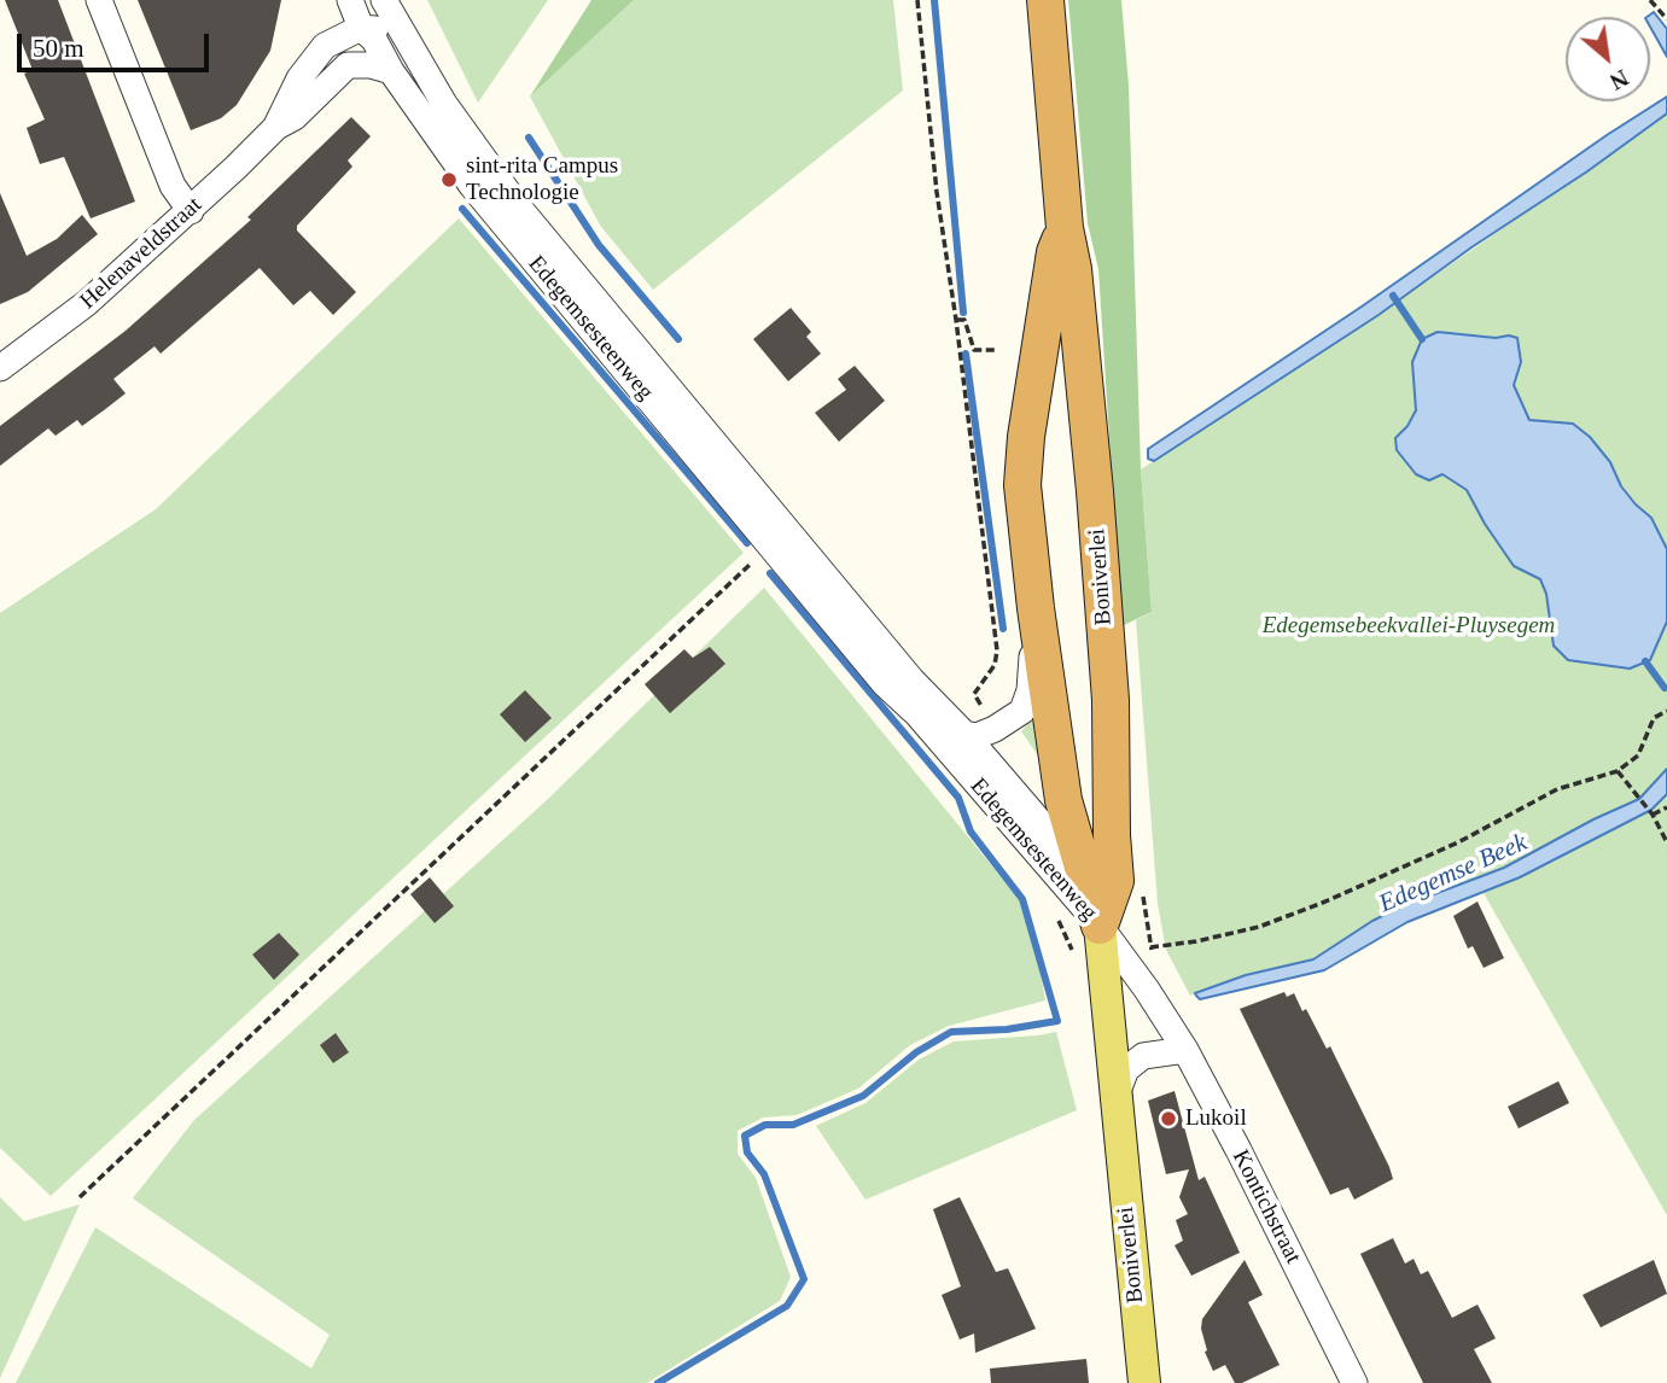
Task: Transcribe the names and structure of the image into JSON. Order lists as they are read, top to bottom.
{
  "streets": {
    "highway": ["Boniverlei"],
    "street": ["Helenaveldstraat", "Edegemsesteenweg", "Kontichstraat"]
  },
  "crossings": [
    ["Helenaveldstraat", "Edegemsesteenweg"],
    ["Edegemsesteenweg", "Boniverlei"],
    ["Edegemsesteenweg", "Kontichstraat"],
    ["Boniverlei", "Kontichstraat"]
  ],
  "water": ["Edegemse Beek"],
  "parks": ["Edegemsebeekvallei-Pluysegem"],
  "places": ["sint-rita Campus Technologie", "Lukoil"],
  "scale_bar": "50 m",
  "north": "bottom right"
}
